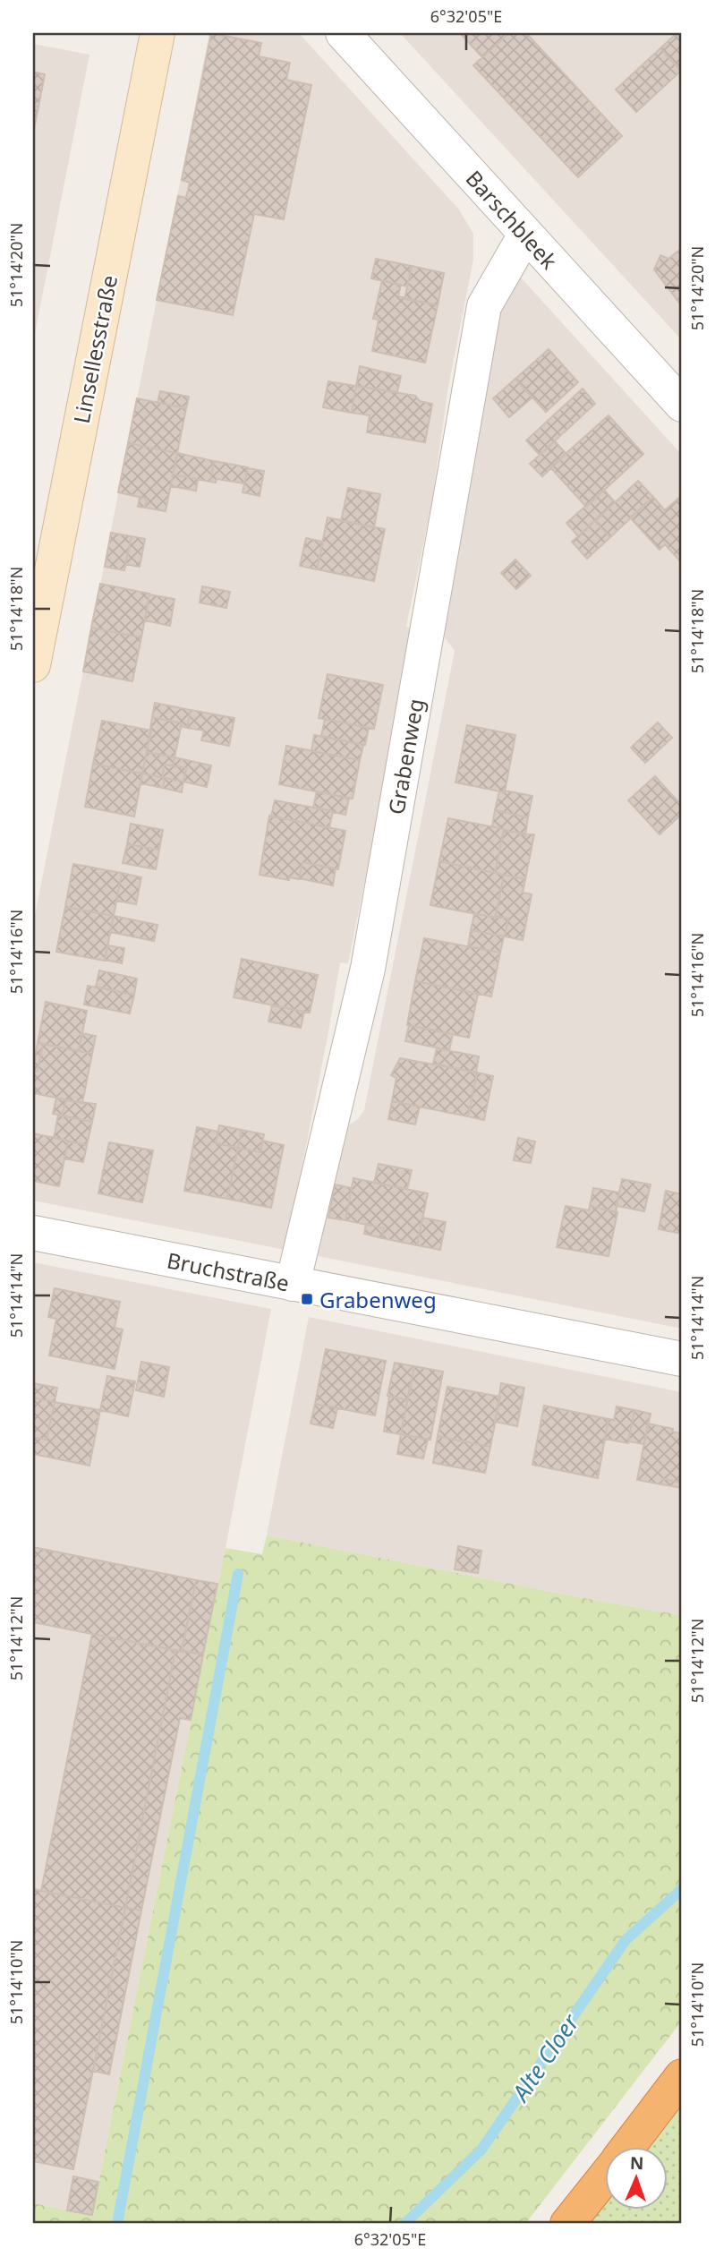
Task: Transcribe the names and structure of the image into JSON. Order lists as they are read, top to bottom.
{
  "streets": {
    "street": [
      "Barschbleek",
      "Linsellesstraße",
      "Grabenweg",
      "Bruchstraße"
    ]
  },
  "crossings": [
    ["Barschbleek", "Grabenweg"],
    ["Grabenweg", "Bruchstraße"]
  ],
  "water": ["Alte Cloer"],
  "places": {
    "transit": ["Grabenweg"]
  },
  "north": "top",
  "coordinates": [
    "6°32'05\"E",
    "51°14'20\"N",
    "51°14'18\"N",
    "51°14'16\"N",
    "51°14'14\"N",
    "51°14'12\"N",
    "51°14'10\"N"
  ]
}
